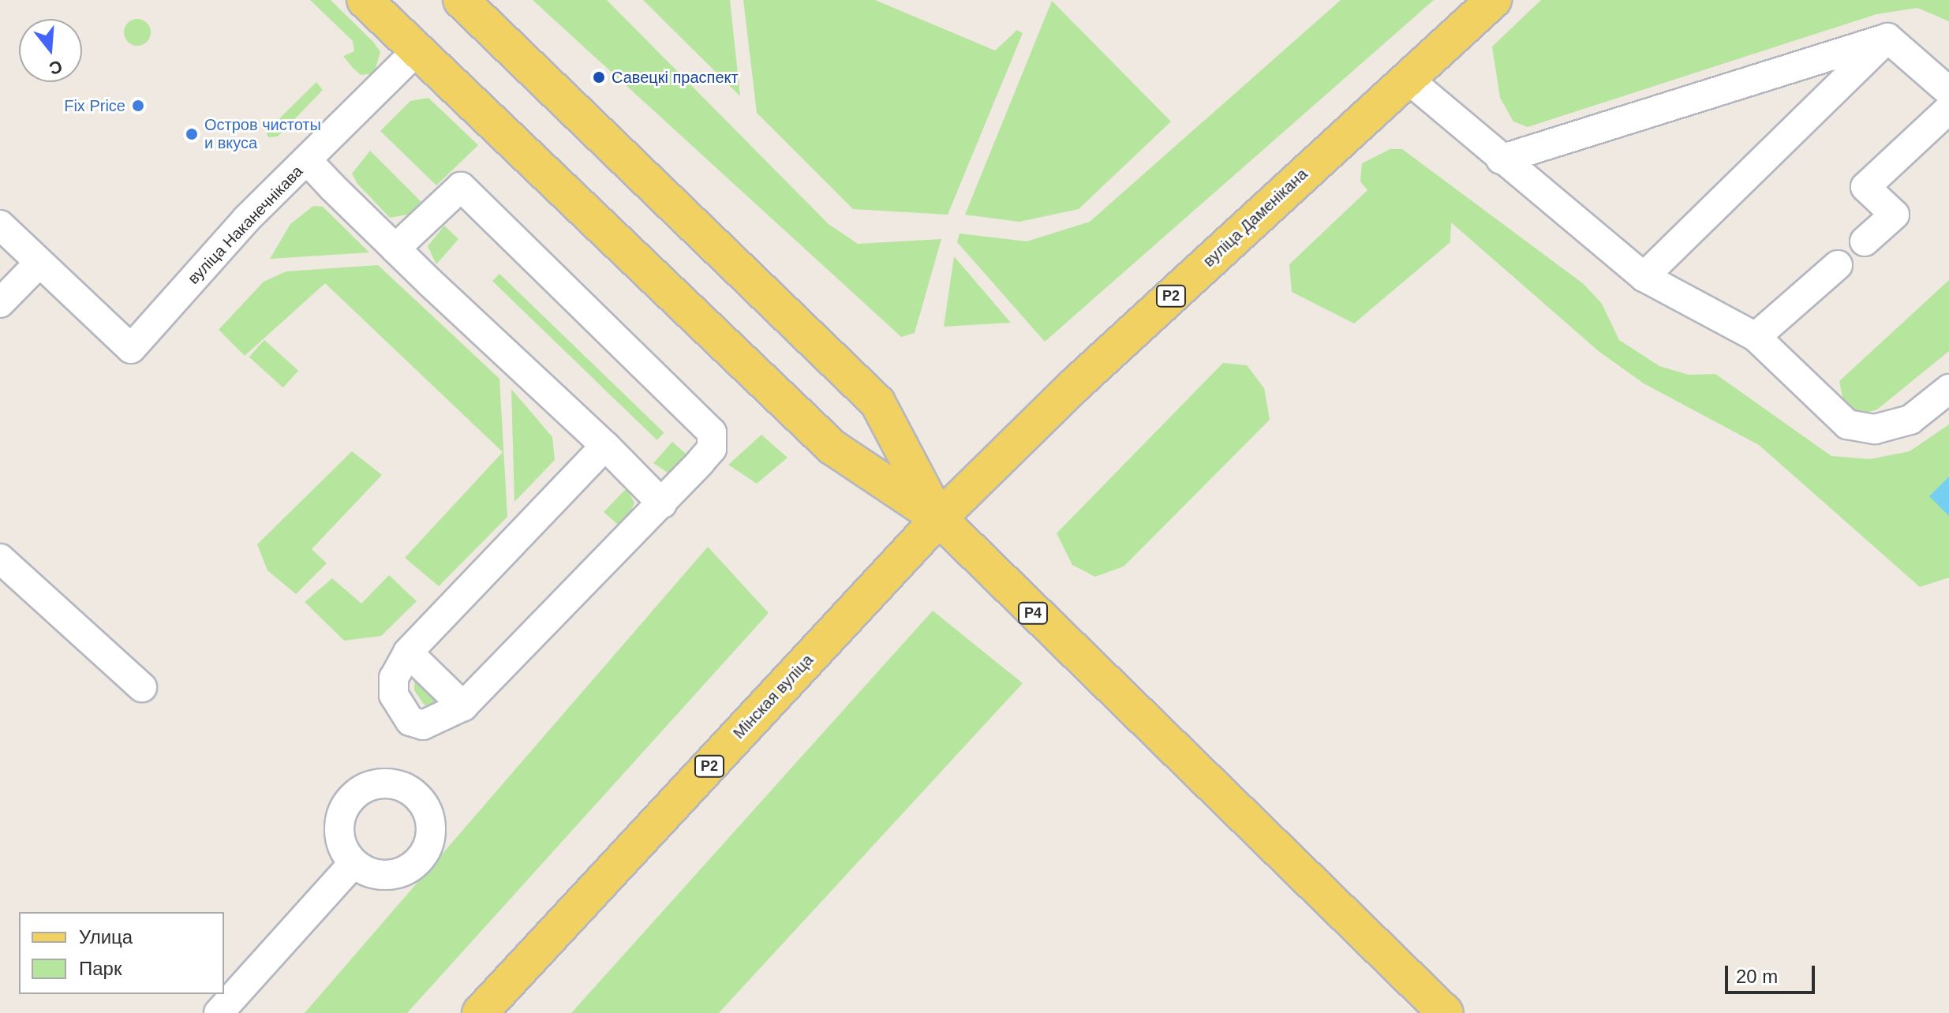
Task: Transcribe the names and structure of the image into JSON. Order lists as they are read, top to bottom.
{
  "streets": {
    "main road": [
      "вуліца Даменікана",
      "Р2",
      "Р4",
      "Мінская вуліца"
    ],
    "street": ["вуліца Наканечнікава"]
  },
  "crossings": [
    ["вуліца Даменікана", "Р4"],
    ["вуліца Даменікана", "Мінская вуліца"],
    ["вуліца Наканечнікава", "Р4"],
    ["Р4", "Мінская вуліца"]
  ],
  "places": ["Савецкі праспект", "Fix Price", "Остров чистоты и вкуса"],
  "legend": ["Улица", "Парк"],
  "scale_bar": "20 m",
  "north": "bottom"
}
